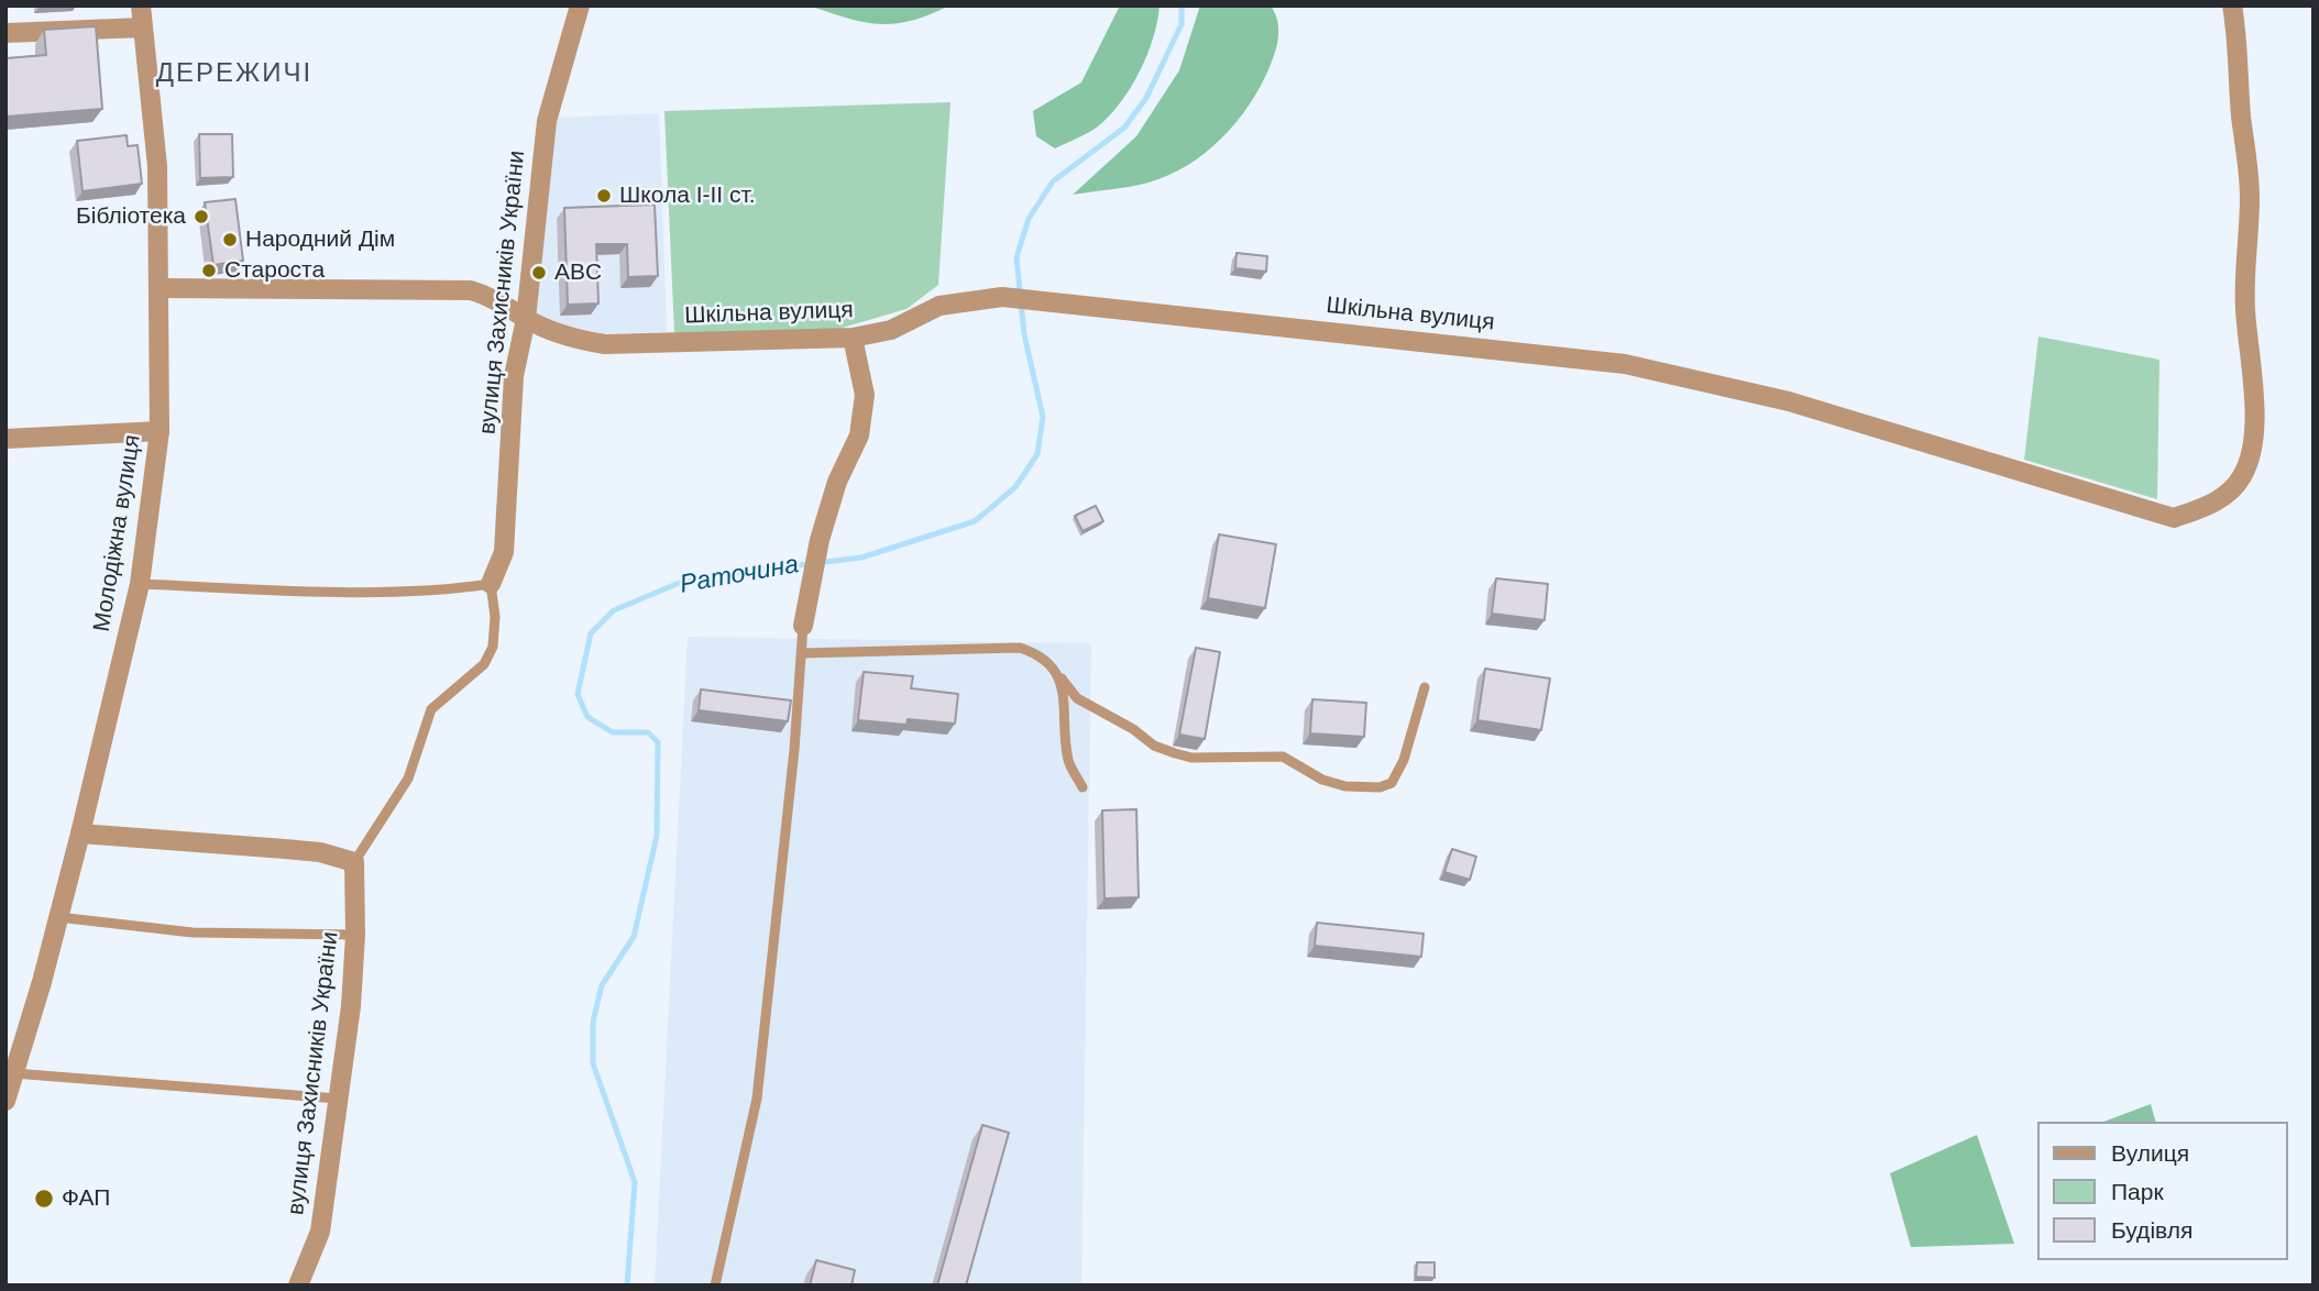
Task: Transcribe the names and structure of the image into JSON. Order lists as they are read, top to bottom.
{
  "streets": {
    "street": ["вулиця Захисників України", "Шкільна вулиця", "Молодіжна вулиця"]
  },
  "crossings": [
    ["вулиця Захисників України", "Шкільна вулиця"],
    ["Шкільна вулиця", "Молодіжна вулиця"]
  ],
  "districts": ["ДЕРЕЖИЧІ"],
  "water": ["Раточина"],
  "places": [
    "Школа І-ІІ ст.",
    "Бібліотека",
    "Народний Дім",
    "Староста",
    "ABC",
    "ФАП"
  ],
  "legend": ["Вулиця", "Парк", "Будівля"]
}
